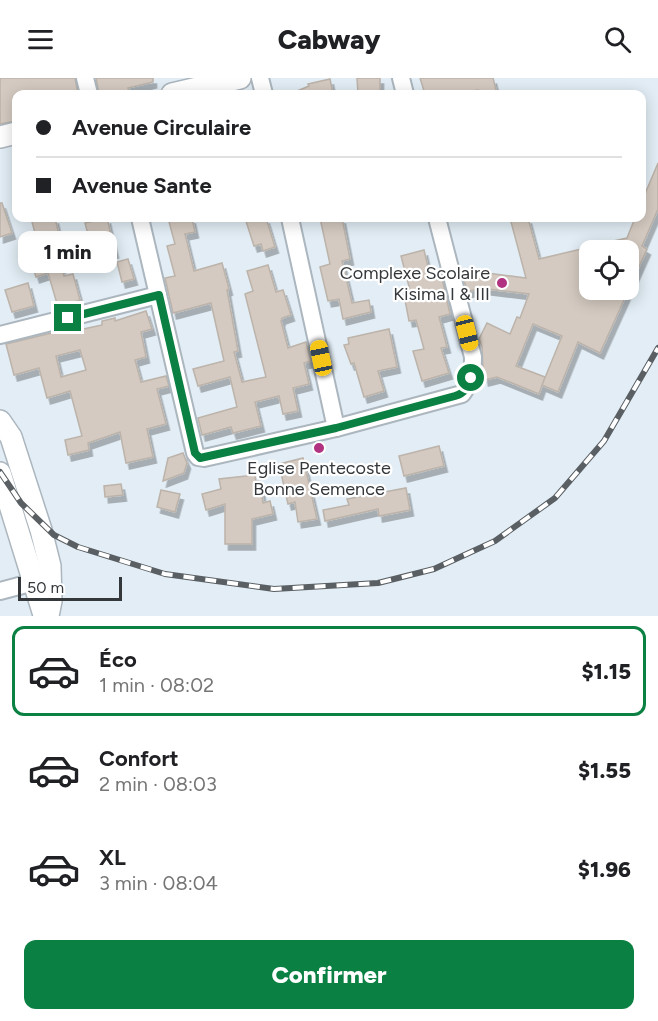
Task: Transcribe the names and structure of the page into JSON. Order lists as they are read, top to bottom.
{
  "places": ["Complexe Scolaire Kisima I & III", "Eglise Pentecoste Bonne Semence"],
  "scale_bar": "50 m",
  "page": {
    "header": "Cabway",
    "banner": ["Avenue Circulaire", "Avenue Sante"],
    "bubble": "1 min",
    "scale": "50 m",
    "list": [
      {
        "name": "Éco",
        "note": "1 min · 08:02",
        "value": "$1.15"
      },
      {
        "name": "Confort",
        "note": "2 min · 08:03",
        "value": "$1.55"
      },
      {
        "name": "XL",
        "note": "3 min · 08:04",
        "value": "$1.96"
      }
    ],
    "buttons": "Confirmer"
  }
}
